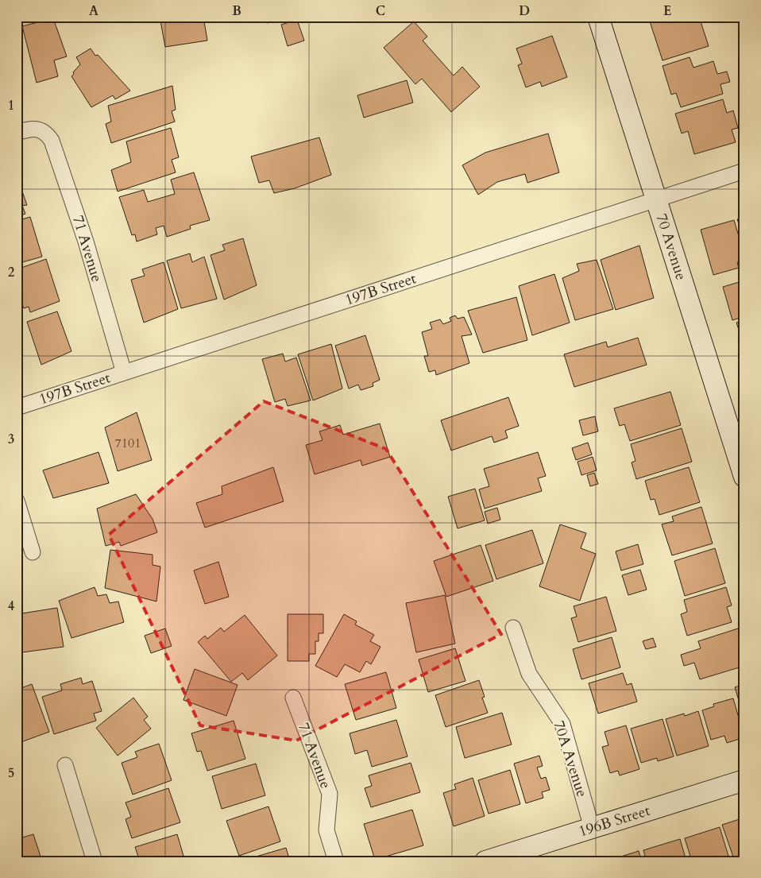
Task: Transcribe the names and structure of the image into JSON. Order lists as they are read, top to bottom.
{
  "streets": {
    "street": [
      "70 Avenue",
      "71 Avenue",
      "197B Street",
      "70A Avenue",
      "196B Street"
    ]
  },
  "crossings": [
    ["70 Avenue", "197B Street"],
    ["71 Avenue", "197B Street"],
    ["70A Avenue", "196B Street"]
  ],
  "house_numbers": ["7101"],
  "grid": {
    "columns": [
      "A",
      "B",
      "C",
      "D",
      "E"
    ],
    "rows": [
      "1",
      "2",
      "3",
      "4",
      "5"
    ]
  }
}
